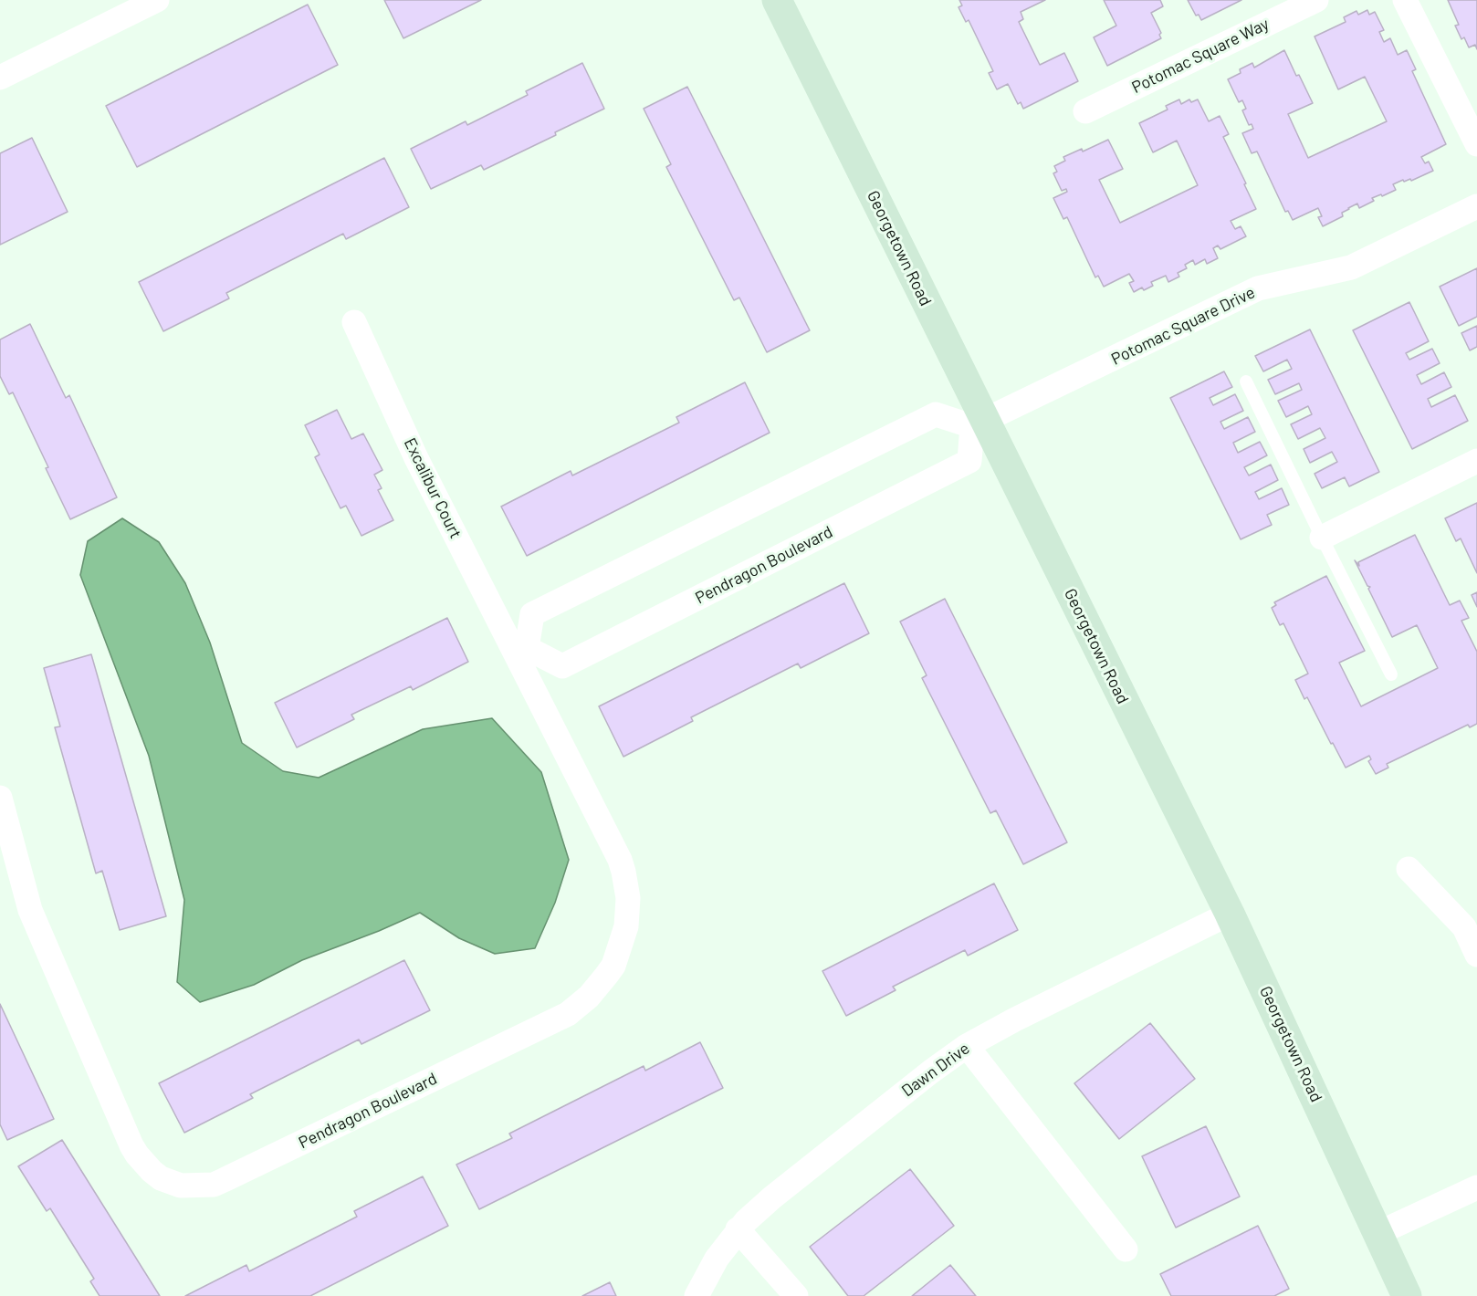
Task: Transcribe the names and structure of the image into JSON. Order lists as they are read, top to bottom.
{
  "streets": {
    "main road": ["Georgetown Road"],
    "street": [
      "Potomac Square Way",
      "Potomac Square Drive",
      "Excalibur Court",
      "Pendragon Boulevard",
      "Dawn Drive"
    ]
  },
  "crossings": [
    ["Georgetown Road", "Potomac Square Drive"],
    ["Georgetown Road", "Pendragon Boulevard"],
    ["Georgetown Road", "Dawn Drive"],
    ["Potomac Square Drive", "Pendragon Boulevard"],
    ["Excalibur Court", "Pendragon Boulevard"]
  ]
}
